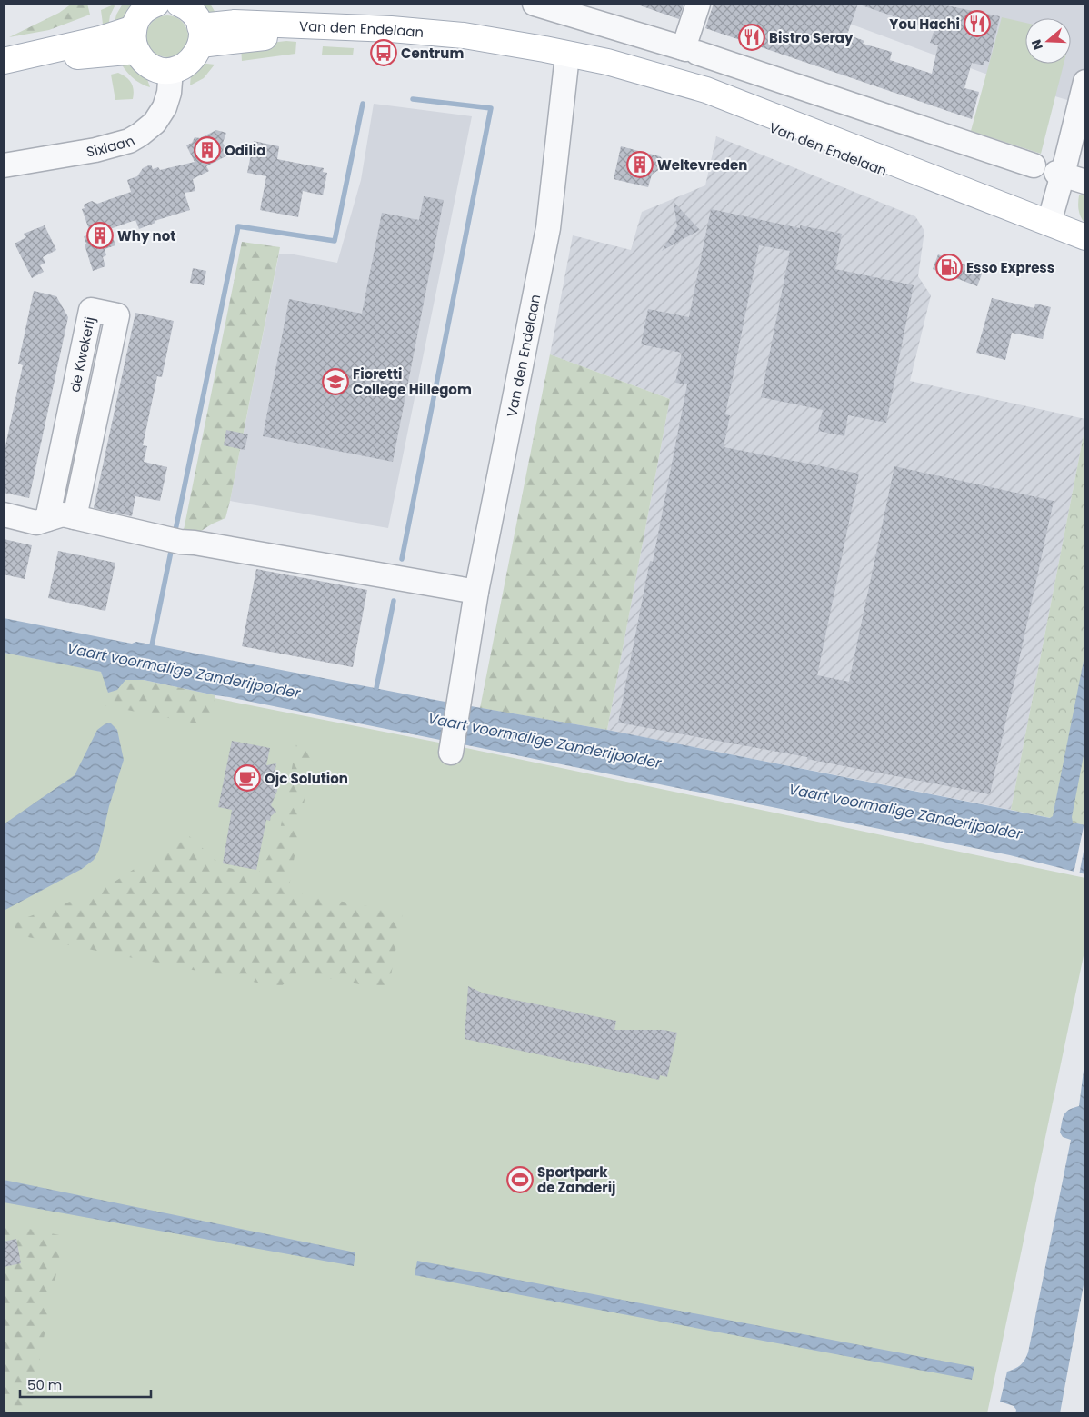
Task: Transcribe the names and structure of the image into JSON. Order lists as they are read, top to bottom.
{
  "streets": {
    "main road": ["Van den Endelaan"],
    "street": ["Sixlaan", "de Kwekerij"]
  },
  "water": ["Vaart voormalige Zanderijpolder"],
  "places": {
    "restaurant": ["You Hachi", "Bistro Seray"],
    "bus stop": ["Centrum"],
    "building": ["Odilia", "Weltevreden", "Why not"],
    "fuel station": ["Esso Express"],
    "school or university": ["Fioretti College Hillegom"],
    "cafe": ["Ojc Solution"],
    "sports": ["Sportpark de Zanderij"]
  },
  "scale_bar": "50 m",
  "north": "left"
}
